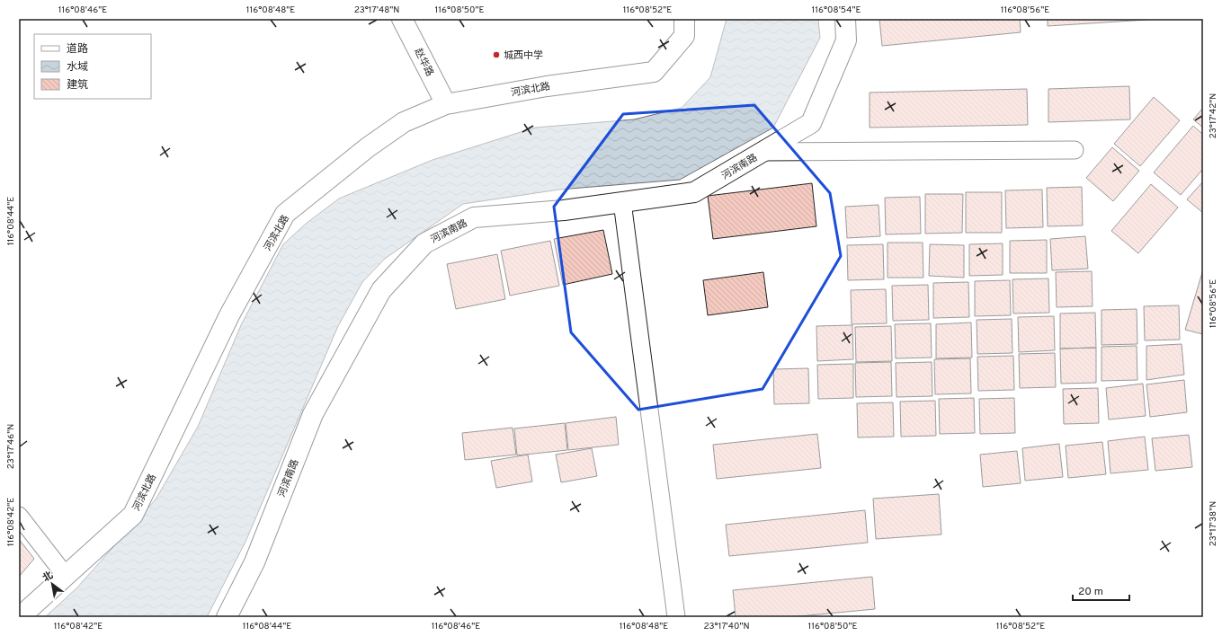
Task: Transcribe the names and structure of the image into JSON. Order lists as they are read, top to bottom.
{
  "streets": {
    "street": ["赵华路", "河滨北路", "河滨南路"]
  },
  "crossings": [
    ["赵华路", "河滨北路"]
  ],
  "places": ["城西中学"],
  "legend": ["道路", "水域", "建筑"],
  "scale_bar": "20 m",
  "north": "top left",
  "coordinates": [
    "116°08'46\"E",
    "116°08'48\"E",
    "23°17'48\"N",
    "116°08'50\"E",
    "116°08'52\"E",
    "116°08'54\"E",
    "116°08'56\"E",
    "23°17'42\"N",
    "116°08'44\"E",
    "23°17'46\"N",
    "116°08'42\"E",
    "23°17'38\"N",
    "23°17'40\"N"
  ]
}
